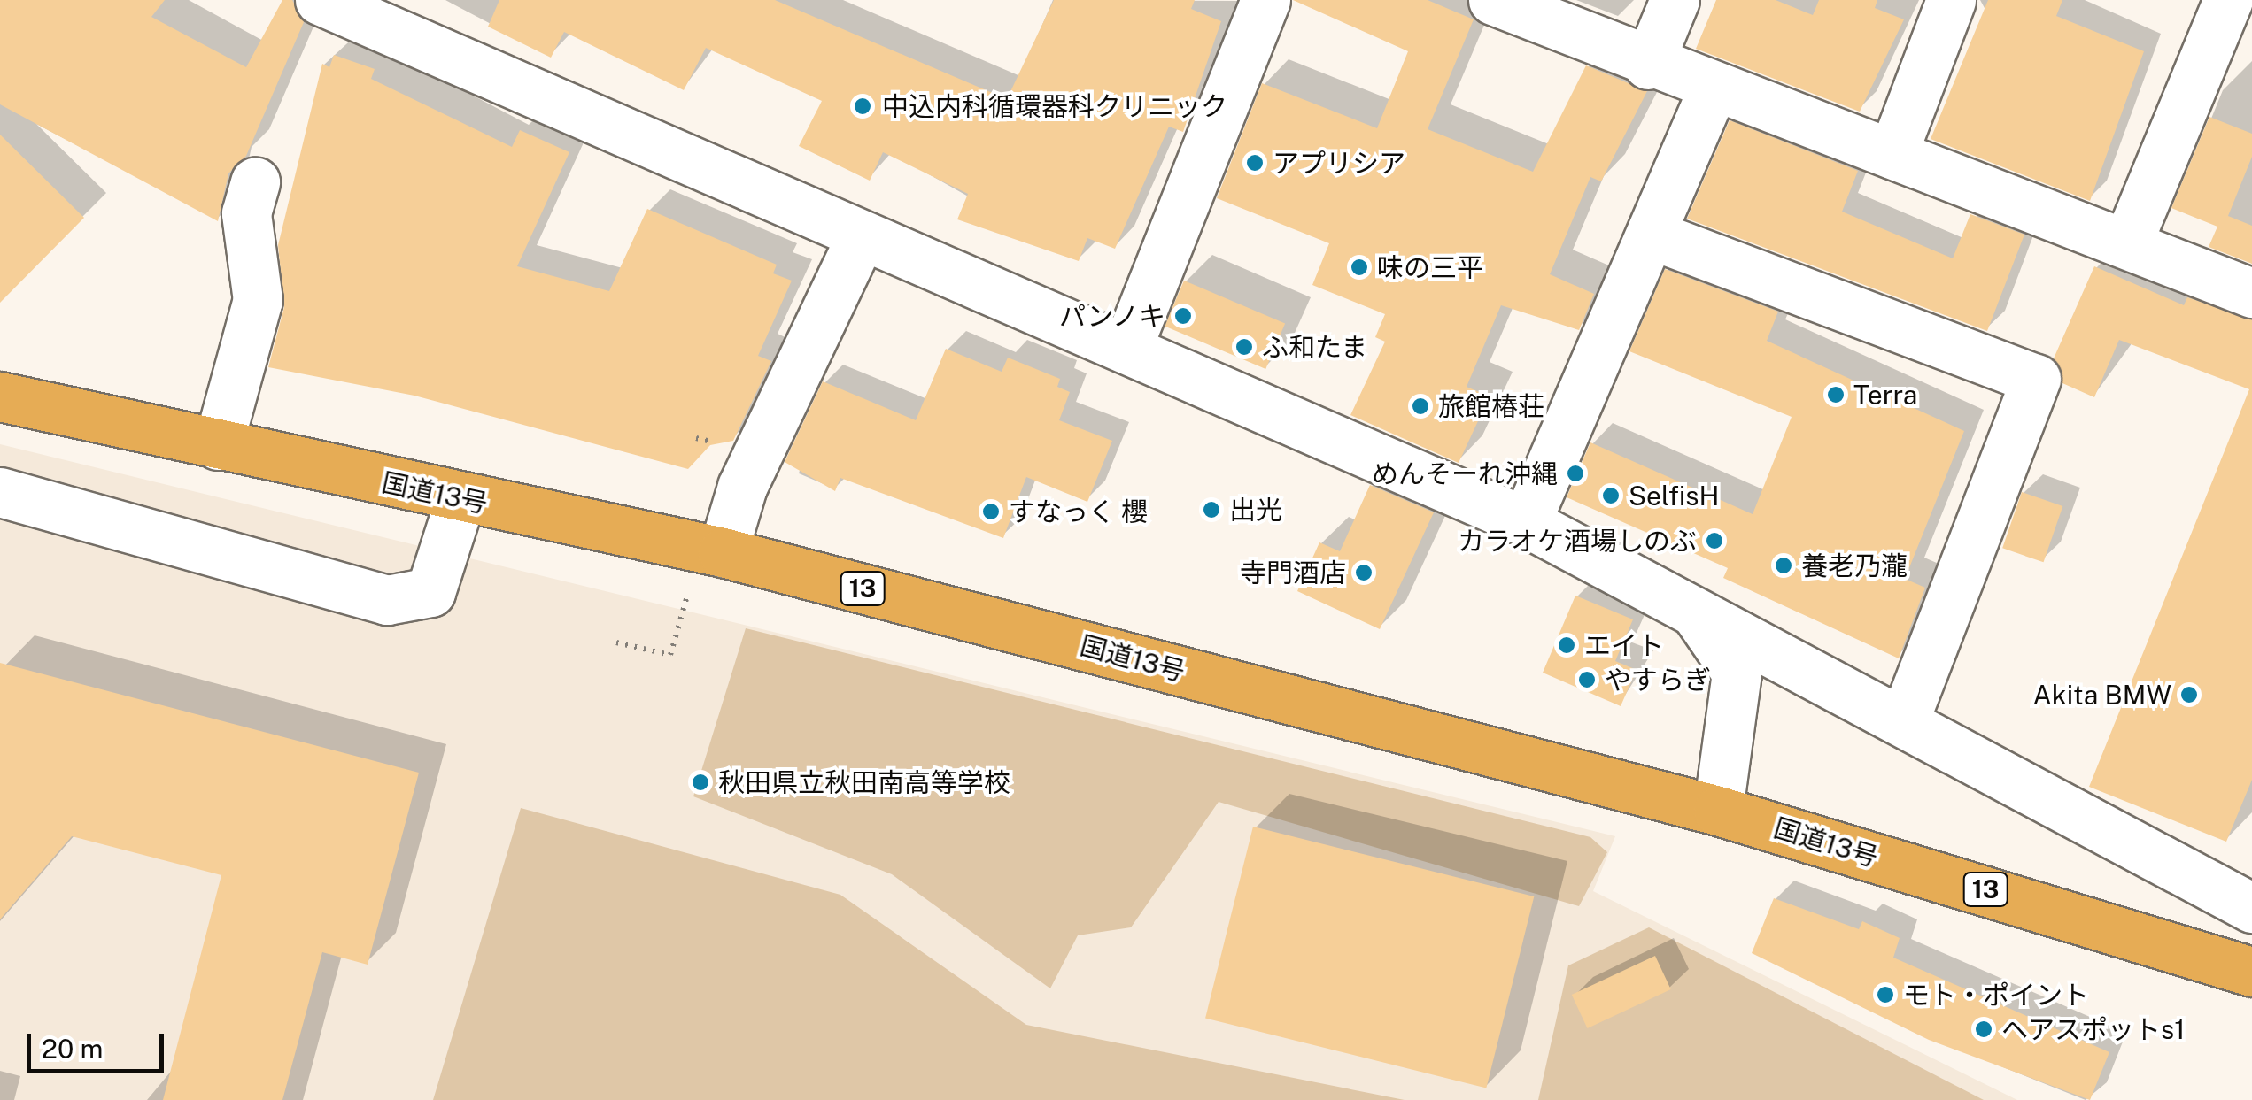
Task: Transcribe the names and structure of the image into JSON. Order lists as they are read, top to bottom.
{
  "streets": {
    "highway": ["国道13号", "13"]
  },
  "places": [
    "中込内科循環器科クリニック",
    "アプリシア",
    "味の三平",
    "パンノキ",
    "ふ和たま",
    "Terra",
    "旅館椿荘",
    "めんそーれ沖縄",
    "SelfisH",
    "出光",
    "すなっく 櫻",
    "カラオケ酒場しのぶ",
    "養老乃瀧",
    "寺門酒店",
    "エイト",
    "やすらぎ",
    "Akita BMW",
    "秋田県立秋田南高等学校",
    "モト・ポイント",
    "ヘアスポットs1"
  ],
  "scale_bar": "20 m"
}
